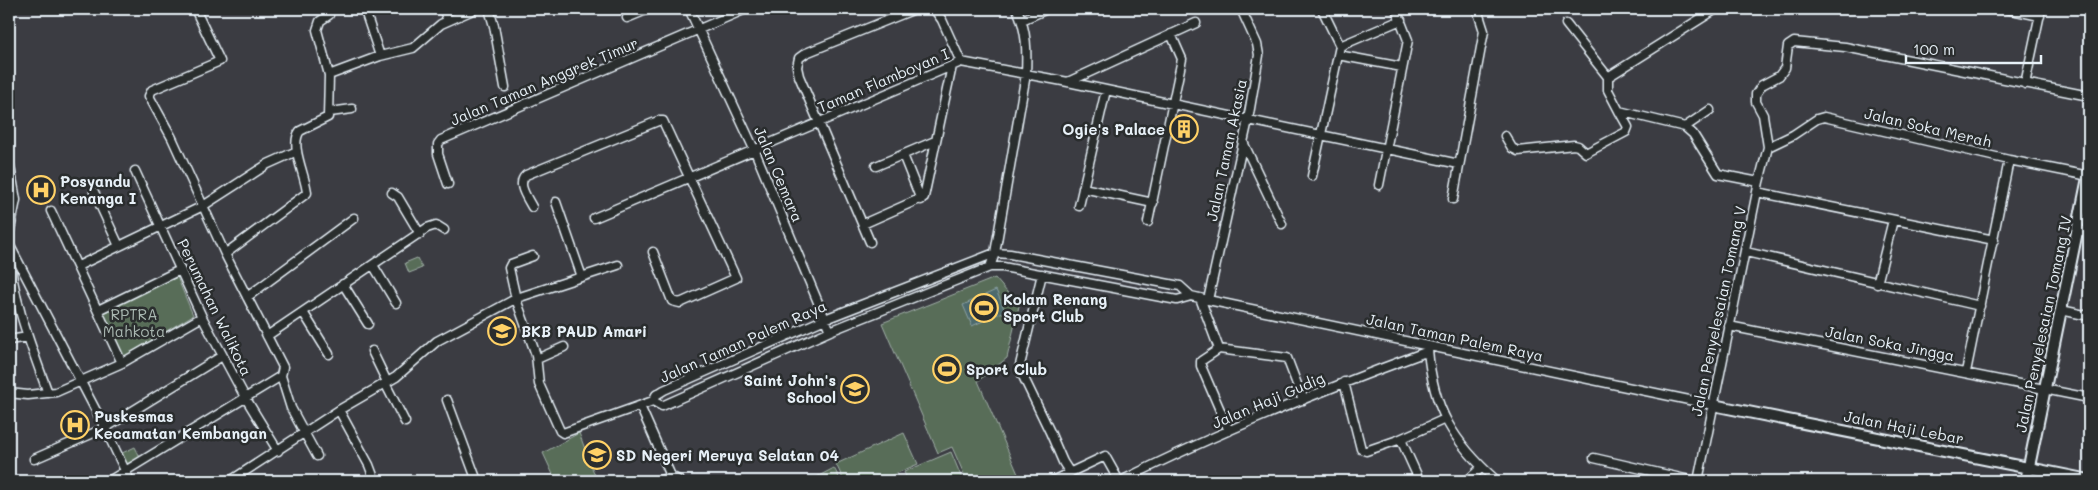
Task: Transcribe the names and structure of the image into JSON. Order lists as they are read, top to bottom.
{
  "streets": {
    "street": [
      "Taman Flamboyan I",
      "Jalan Taman Anggrek Timur",
      "Jalan Soka Merah",
      "Jalan Taman Akasia",
      "Jalan Cemara",
      "Perumahan Walikota",
      "Jalan Penyelesaian Tomang V",
      "Jalan Penyelesaian Tomang IV",
      "Jalan Taman Palem Raya",
      "Jalan Soka Jingga",
      "Jalan Haji Gudig",
      "Jalan Haji Lebar"
    ]
  },
  "crossings": [
    ["Taman Flamboyan I", "Jalan Taman Akasia"],
    ["Taman Flamboyan I", "Jalan Cemara"],
    ["Jalan Taman Anggrek Timur", "Jalan Cemara"],
    ["Jalan Soka Merah", "Jalan Penyelesaian Tomang V"],
    ["Jalan Soka Merah", "Jalan Penyelesaian Tomang IV"],
    ["Jalan Taman Akasia", "Jalan Taman Palem Raya"],
    ["Jalan Cemara", "Jalan Taman Palem Raya"],
    ["Jalan Penyelesaian Tomang V", "Jalan Taman Palem Raya"],
    ["Jalan Penyelesaian Tomang V", "Jalan Soka Jingga"],
    ["Jalan Penyelesaian Tomang V", "Jalan Haji Lebar"],
    ["Jalan Penyelesaian Tomang IV", "Jalan Soka Jingga"],
    ["Jalan Penyelesaian Tomang IV", "Jalan Haji Lebar"],
    ["Jalan Taman Palem Raya", "Jalan Haji Gudig"],
    ["Jalan Taman Palem Raya", "Jalan Haji Lebar"]
  ],
  "parks": ["RPTRA Mahkota"],
  "places": {
    "building": ["Ogie's Palace"],
    "hospital": ["Posyandu Kenanga I", "Puskesmas Kecamatan Kembangan"],
    "sports": ["Kolam Renang Sport Club", "Sport Club"],
    "school or university": ["BKB PAUD Amari", "Saint John's School", "SD Negeri Meruya Selatan 04"]
  },
  "scale_bar": "100 m"
}
